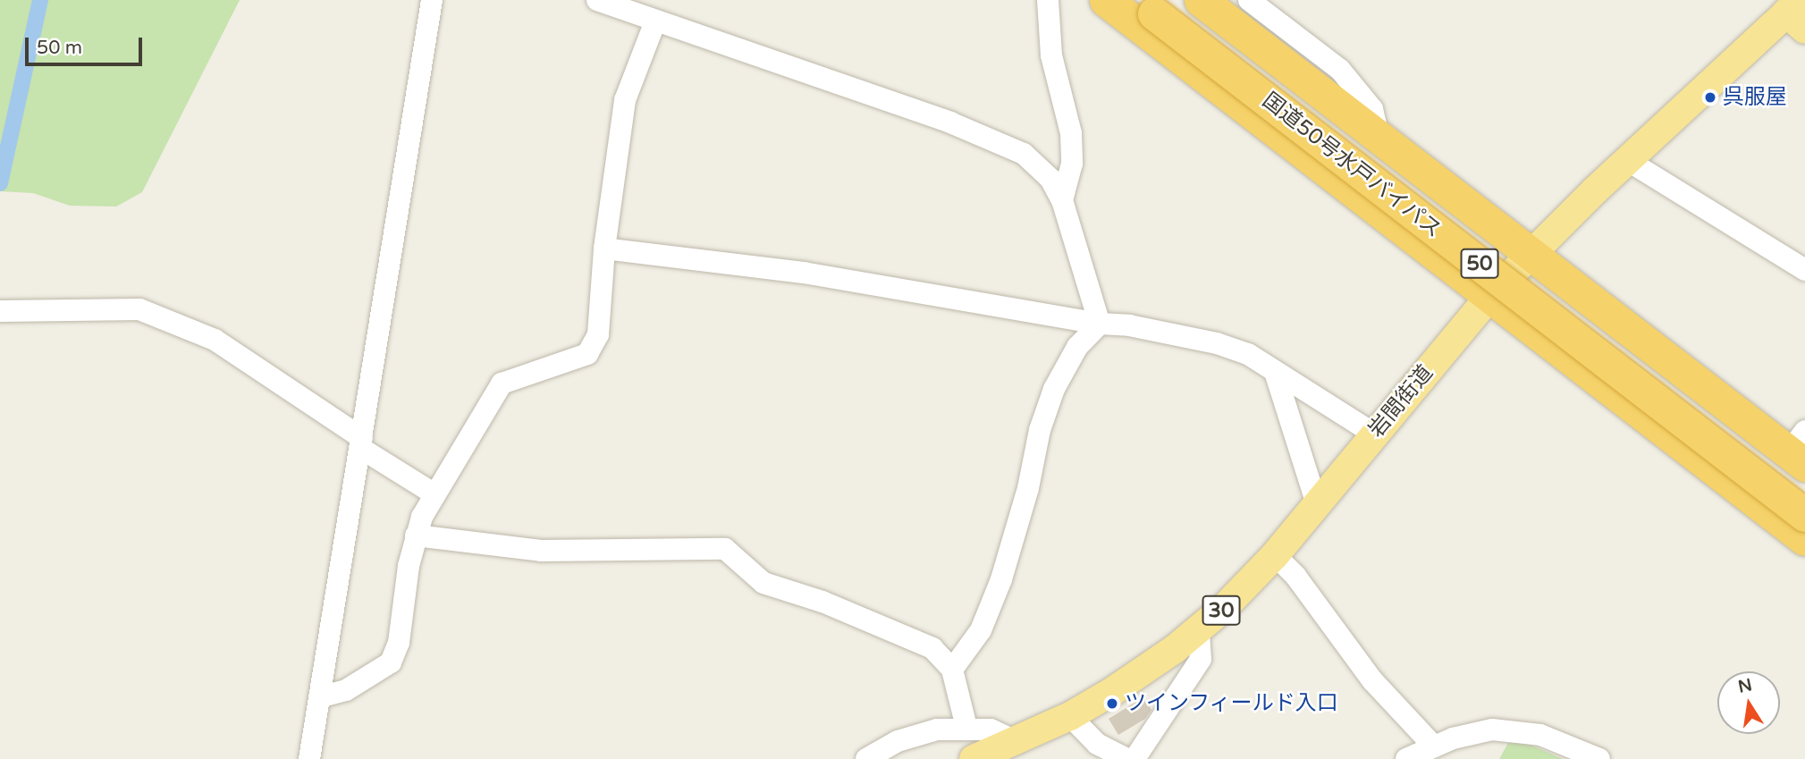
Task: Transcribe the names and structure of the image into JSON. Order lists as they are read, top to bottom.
{
  "streets": {
    "highway": ["国道50号水戸バイパス", "50"],
    "main road": ["岩間街道", "30"]
  },
  "places": ["呉服屋", "ツインフィールド入口"],
  "scale_bar": "50 m",
  "north": "top"
}
